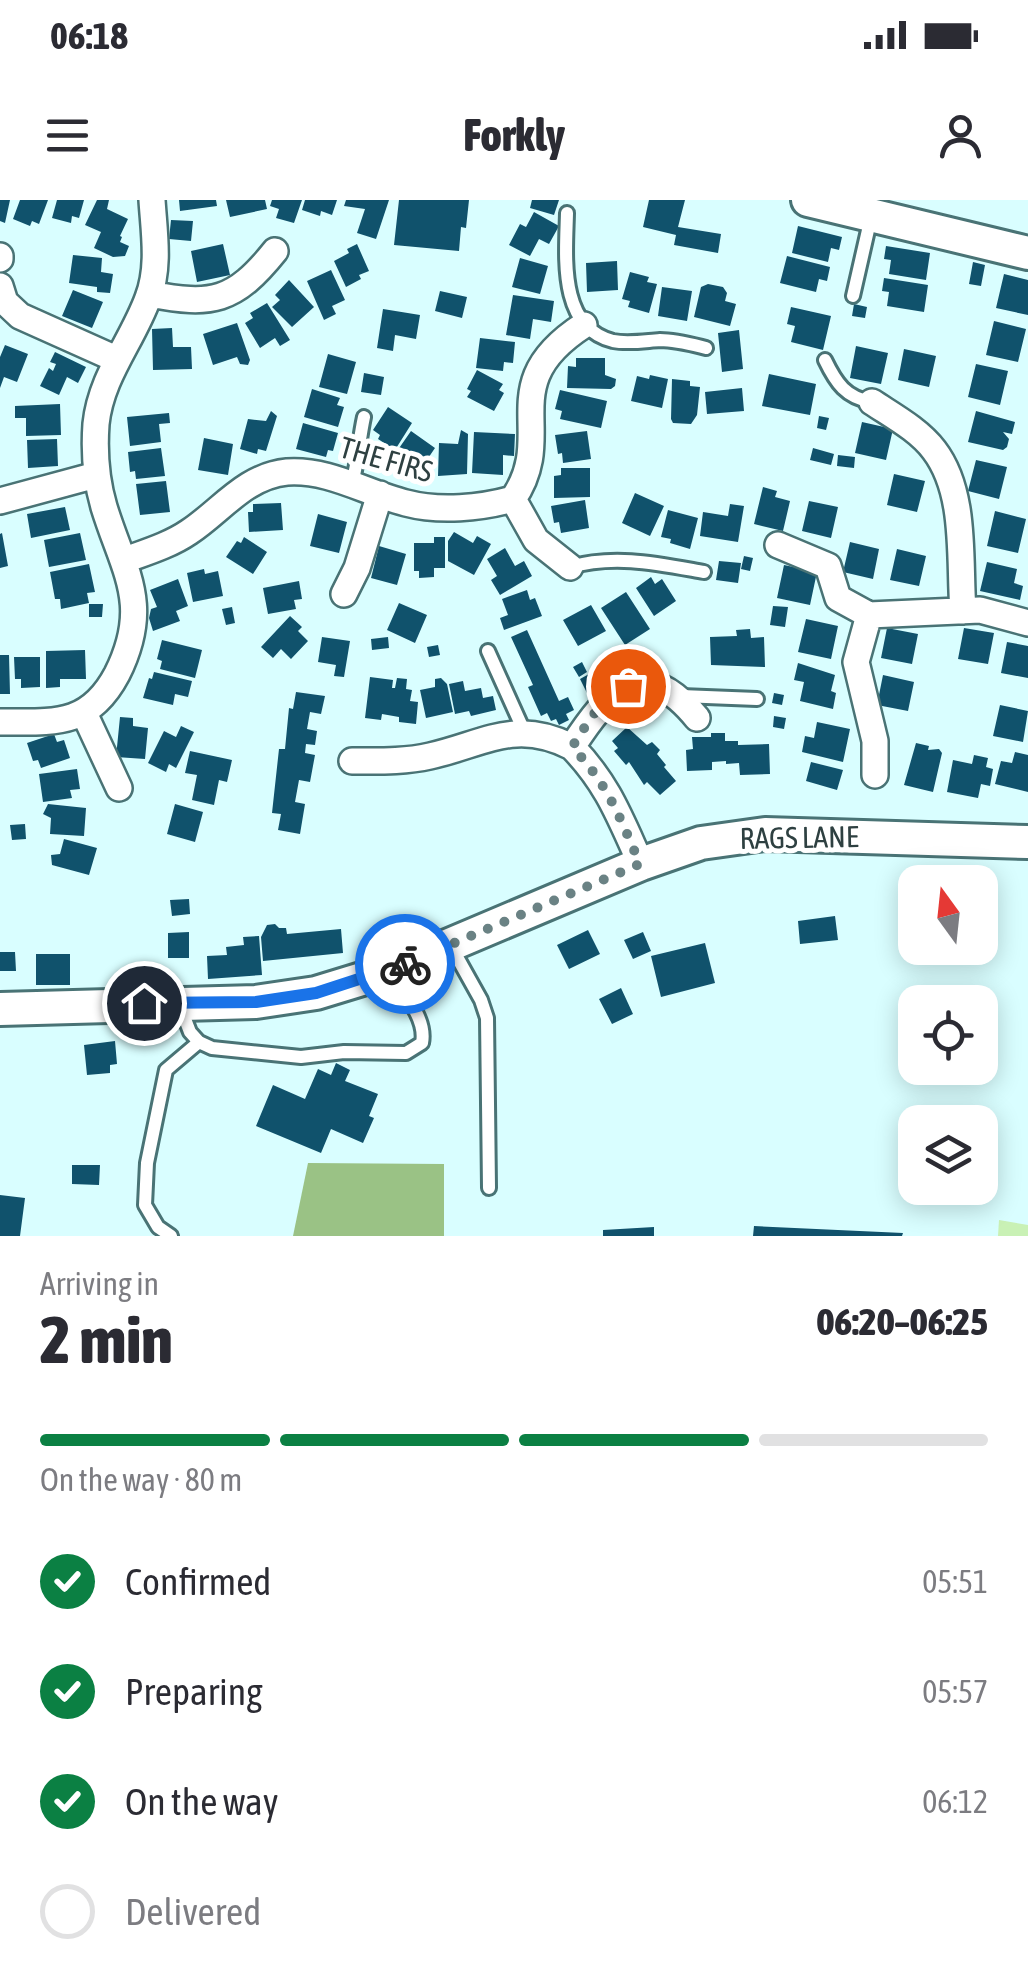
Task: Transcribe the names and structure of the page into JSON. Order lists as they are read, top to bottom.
{
  "streets": {
    "street": ["THE FIRS", "RAGS LANE"]
  },
  "north": "top",
  "page": {
    "status": "06:18",
    "header": "Forkly",
    "heading": ["2 min", "Arriving in", "06:20–06:25"],
    "bar": "On the way · 80 m",
    "list": [
      ["Confirmed", "05:51"],
      ["Preparing", "05:57"],
      ["On the way", "06:12"],
      "Delivered"
    ]
  }
}
